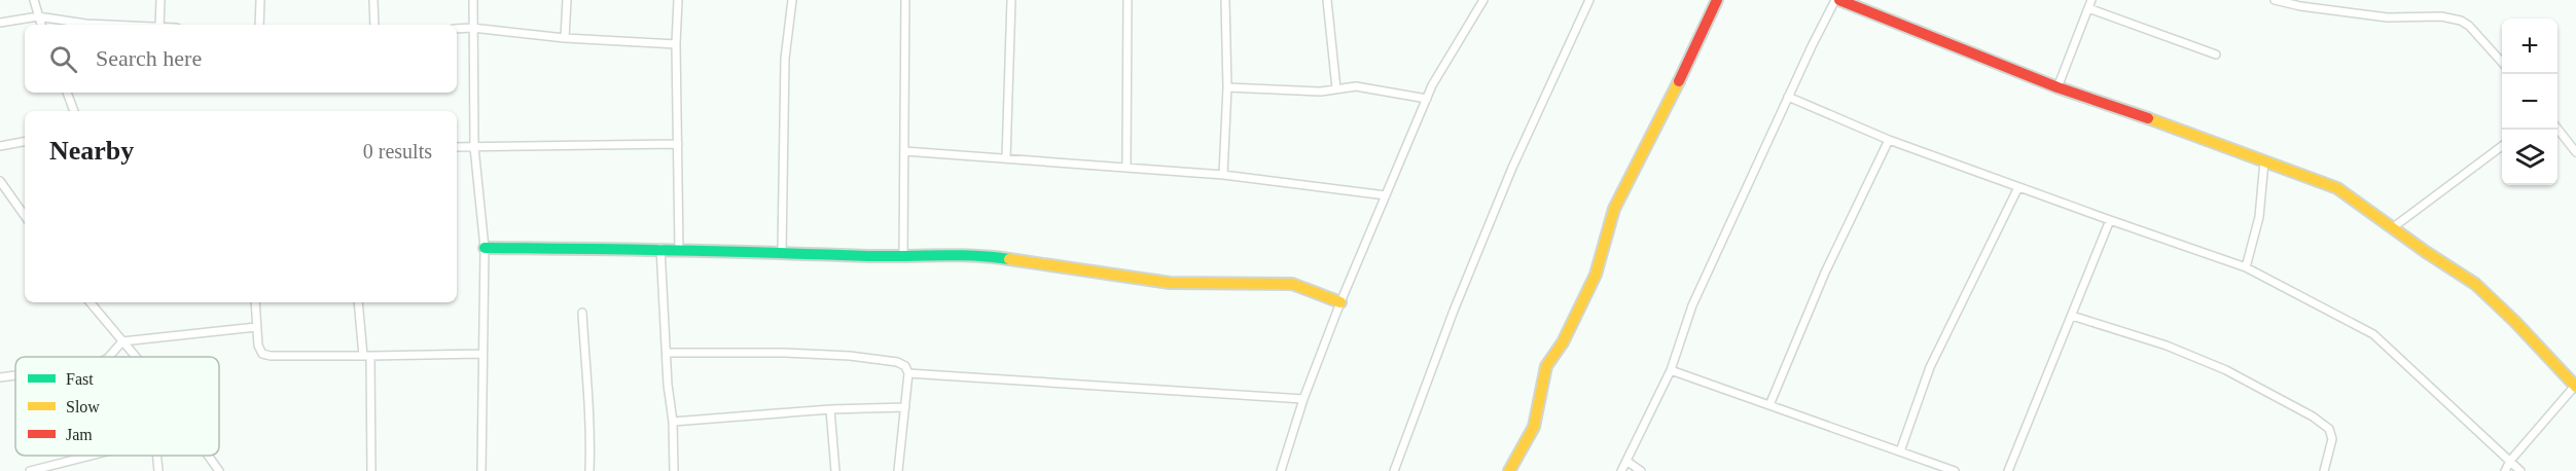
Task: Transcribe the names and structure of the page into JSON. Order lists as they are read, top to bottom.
{
  "legend": ["Fast", "Slow", "Jam"],
  "page": {
    "map_buttons": ["+", "−"],
    "search": "Search here",
    "heading": ["Nearby", "0 results"]
  }
}
